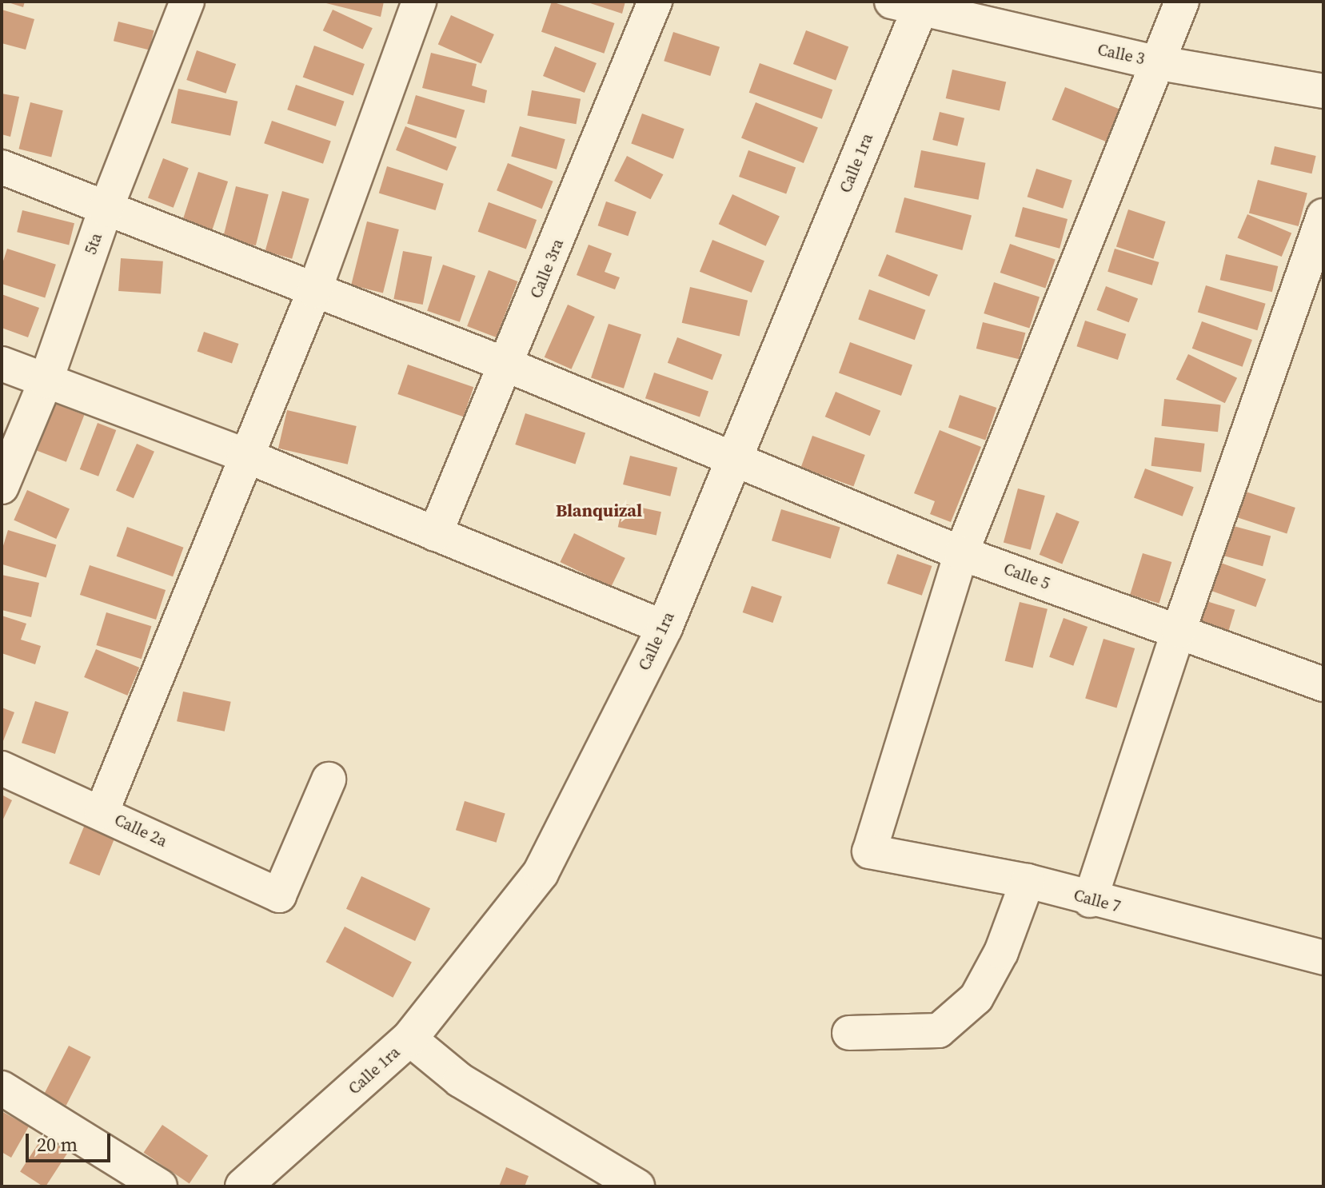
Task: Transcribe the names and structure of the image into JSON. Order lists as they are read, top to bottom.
{
  "streets": {
    "main road": ["Calle 1ra"],
    "street": [
      "Calle 3",
      "5ta",
      "Calle 3ra",
      "Calle 5",
      "Calle 2a",
      "Calle 7"
    ]
  },
  "crossings": [
    ["Calle 3", "Calle 1ra"],
    ["Calle 1ra", "Calle 5"],
    ["5ta", "Calle 5"],
    ["Calle 3ra", "Calle 5"],
    ["Calle 5", "Calle 7"]
  ],
  "districts": ["Blanquizal"],
  "scale_bar": "20 m"
}
